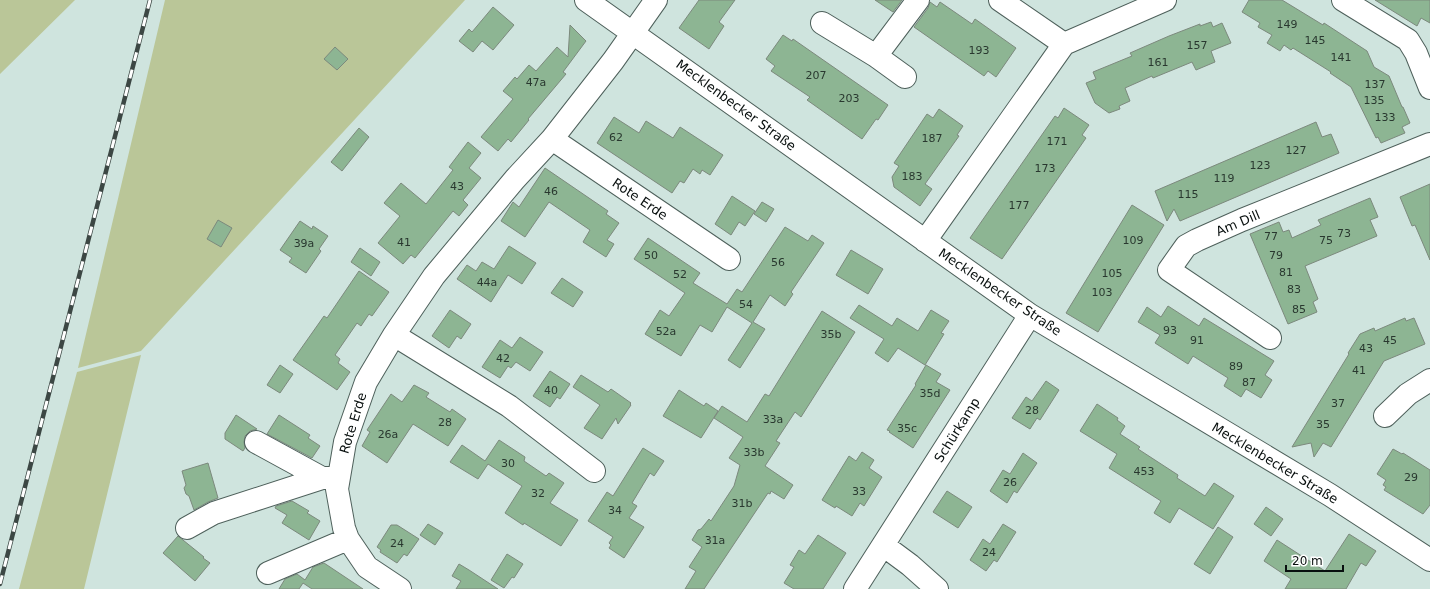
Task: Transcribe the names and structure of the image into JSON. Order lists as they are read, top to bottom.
{
  "streets": {
    "street": [
      "Mecklenbecker Straße",
      "Rote Erde",
      "Am Dill",
      "Schürkamp"
    ]
  },
  "crossings": [
    ["Mecklenbecker Straße", "Rote Erde"],
    ["Mecklenbecker Straße", "Schürkamp"]
  ],
  "house_numbers": [
    "149",
    "145",
    "157",
    "193",
    "141",
    "161",
    "207",
    "47a",
    "137",
    "203",
    "135",
    "133",
    "62",
    "187",
    "171",
    "127",
    "123",
    "173",
    "183",
    "119",
    "43",
    "46",
    "115",
    "177",
    "73",
    "77",
    "109",
    "75",
    "41",
    "39a",
    "50",
    "79",
    "56",
    "81",
    "105",
    "52",
    "44a",
    "83",
    "103",
    "54",
    "85",
    "93",
    "52a",
    "35b",
    "91",
    "45",
    "43",
    "42",
    "89",
    "41",
    "87",
    "40",
    "35d",
    "37",
    "28",
    "33a",
    "28",
    "35",
    "35c",
    "26a",
    "33b",
    "30",
    "453",
    "29",
    "26",
    "33",
    "32",
    "31b",
    "34",
    "31a",
    "24",
    "24"
  ],
  "scale_bar": "20 m"
}
